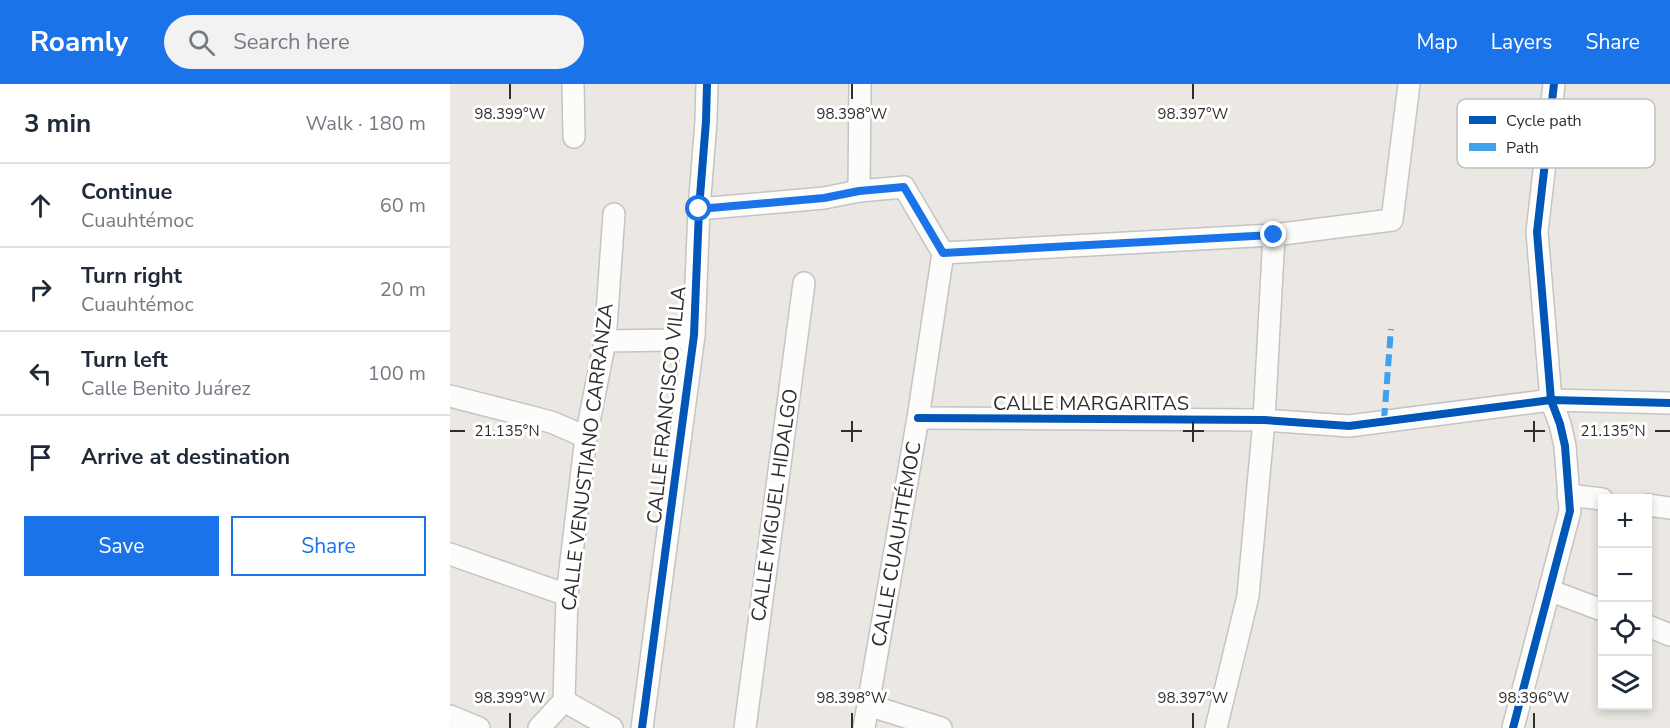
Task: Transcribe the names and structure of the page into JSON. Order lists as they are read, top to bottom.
{
  "streets": {
    "street": [
      "CALLE MARGARITAS",
      "CALLE FRANCISCO VILLA",
      "CALLE VENUSTIANO CARRANZA",
      "CALLE MIGUEL HIDALGO",
      "CALLE CUAUHTÉMOC"
    ]
  },
  "crossings": [
    ["CALLE MARGARITAS", "CALLE CUAUHTÉMOC"]
  ],
  "legend": ["Cycle path", "Path"],
  "page": {
    "header": "Roamly",
    "search": "Search here",
    "nav": ["Map", "Layers", "Share"],
    "heading": ["3 min", "Walk · 180 m"],
    "list": [
      ["Continue", "Cuauhtémoc", "60 m"],
      ["Turn right", "Cuauhtémoc", "20 m"],
      ["Turn left", "Calle Benito Juárez", "100 m"],
      "Arrive at destination"
    ],
    "map_buttons": ["+", "−"],
    "buttons": ["Save", "Share"]
  },
  "coordinates": [
    "98.399°W",
    "98.398°W",
    "98.397°W",
    "21.135°N",
    "98.396°W"
  ]
}
